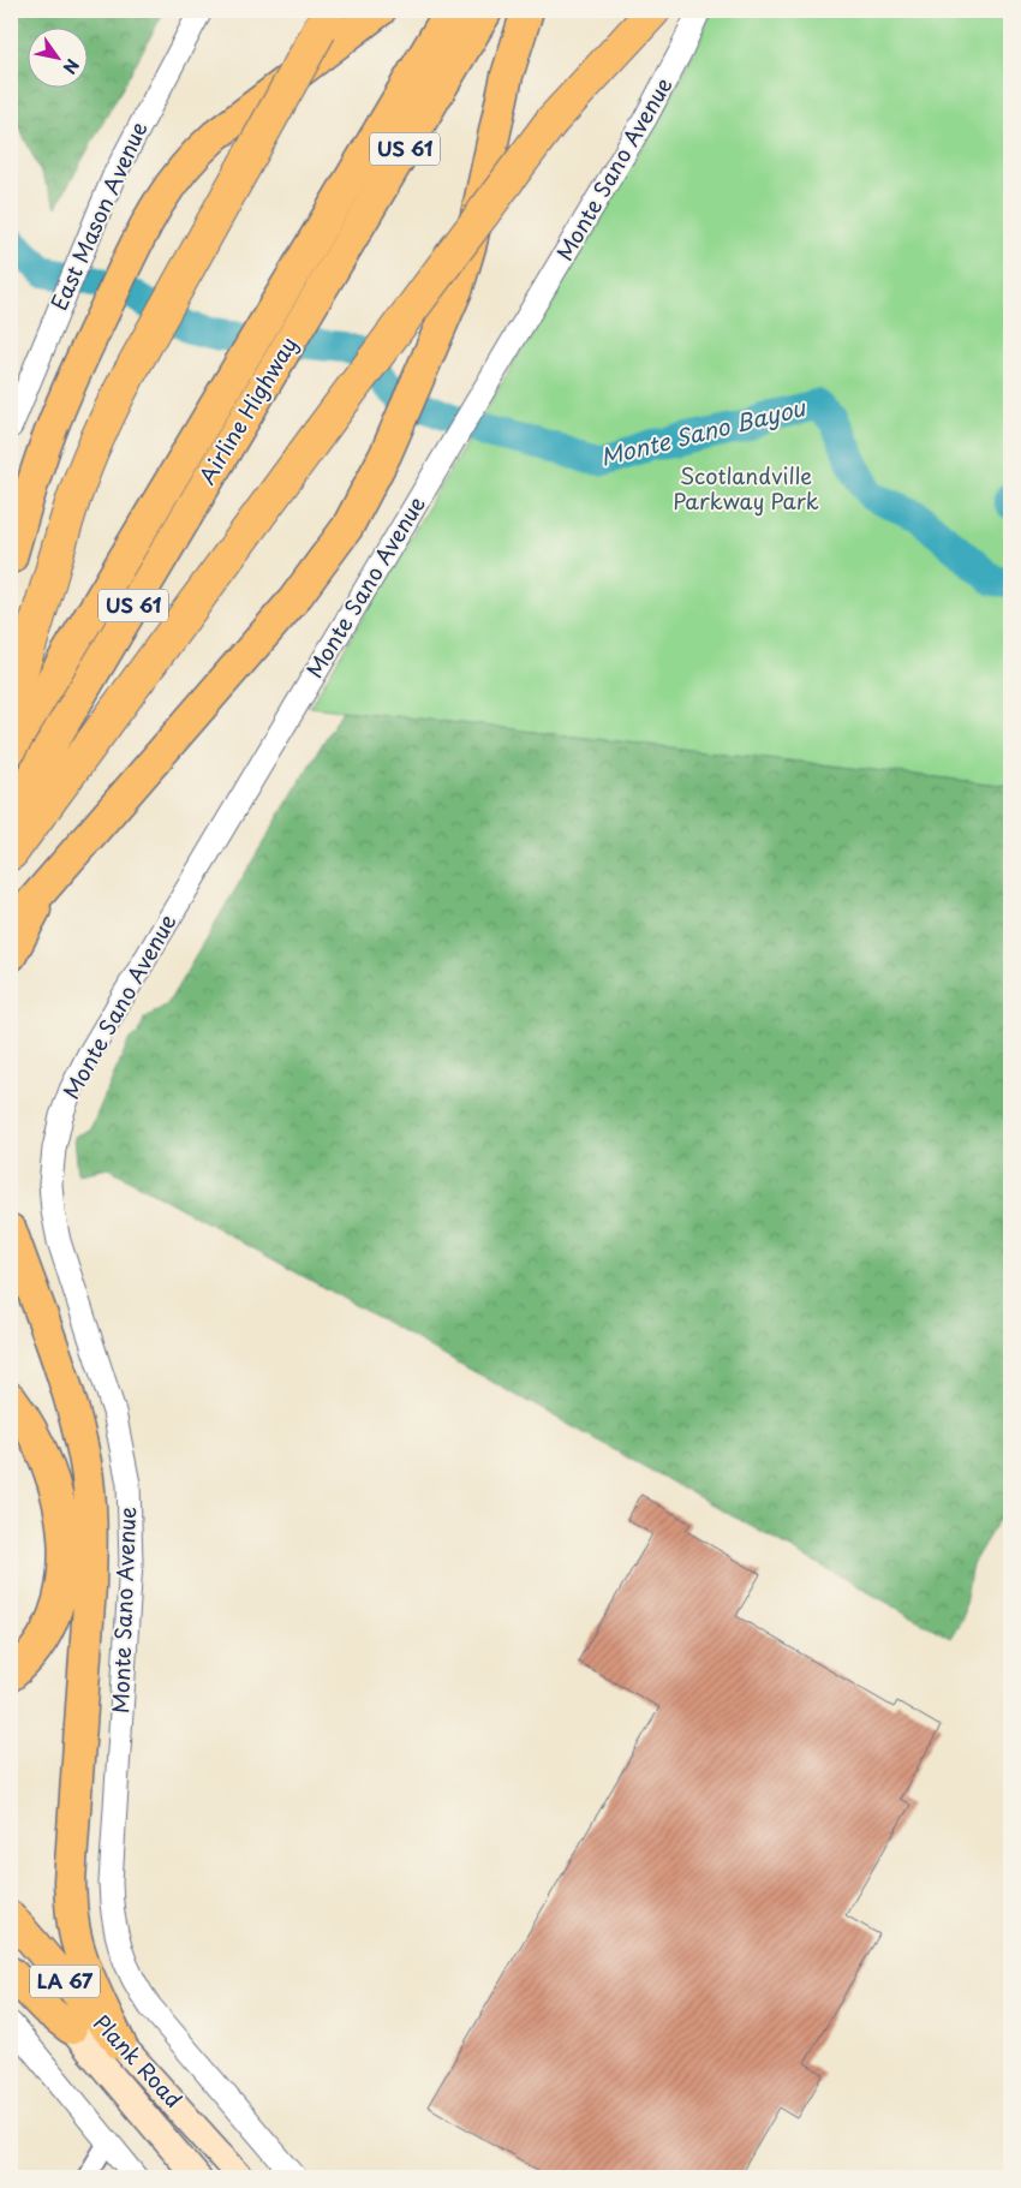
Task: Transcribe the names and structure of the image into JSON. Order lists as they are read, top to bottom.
{
  "streets": {
    "highway": ["US 61", "Airline Highway"],
    "main road": ["LA 67", "Plank Road"],
    "street": ["Monte Sano Avenue", "East Mason Avenue"]
  },
  "water": ["Monte Sano Bayou"],
  "parks": ["Scotlandville Parkway Park"],
  "north": "bottom right"
}
